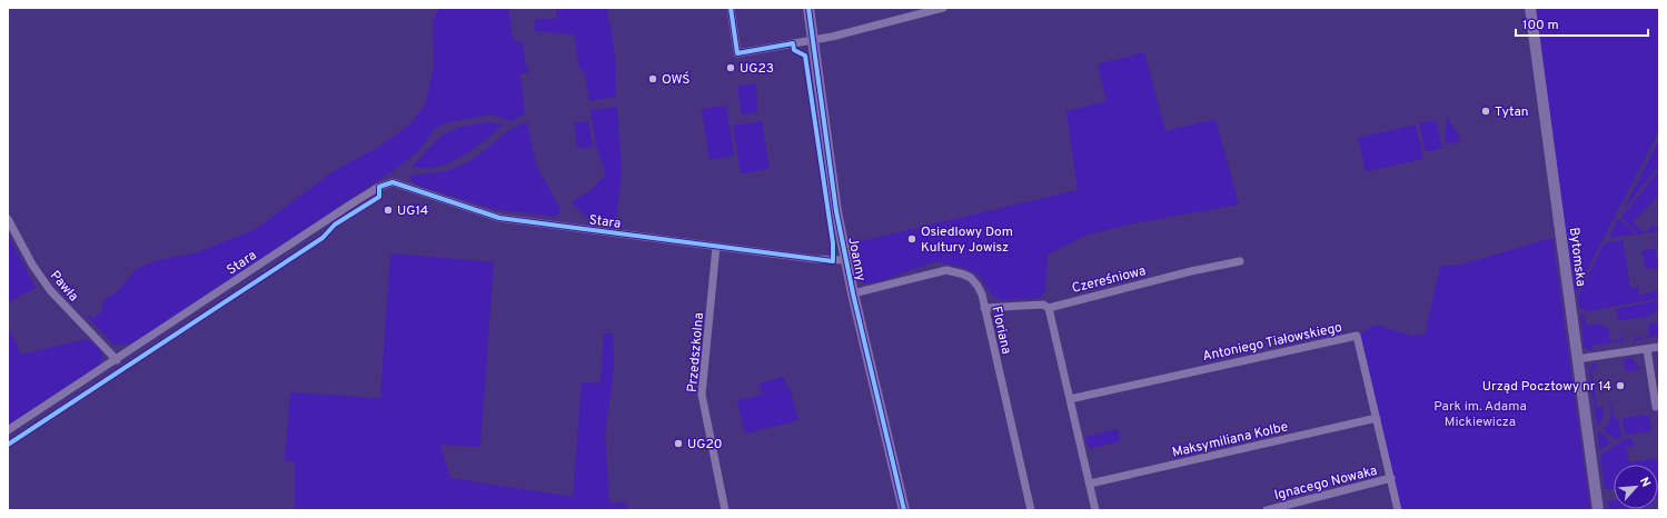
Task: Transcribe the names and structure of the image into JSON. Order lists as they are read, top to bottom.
{
  "streets": {
    "street": [
      "Stara",
      "Bytomska",
      "Joanny",
      "Czereśniowa",
      "Pawła",
      "Floriana",
      "Antoniego Tiałowskiego",
      "Przedszkolna",
      "Maksymiliana Kolbe",
      "Ignacego Nowaka"
    ]
  },
  "crossings": [
    ["Stara", "Joanny"],
    ["Stara", "Pawła"],
    ["Stara", "Przedszkolna"],
    ["Joanny", "Floriana"],
    ["Czereśniowa", "Floriana"],
    ["Antoniego Tiałowskiego", "Maksymiliana Kolbe"],
    ["Antoniego Tiałowskiego", "Ignacego Nowaka"]
  ],
  "parks": ["Park im. Adama Mickiewicza"],
  "places": [
    "UG23",
    "OWŚ",
    "Tytan",
    "UG14",
    "Osiedlowy Dom Kultury Jowisz",
    "Urząd Pocztowy nr 14",
    "UG20"
  ],
  "scale_bar": "100 m",
  "north": "top right"
}
